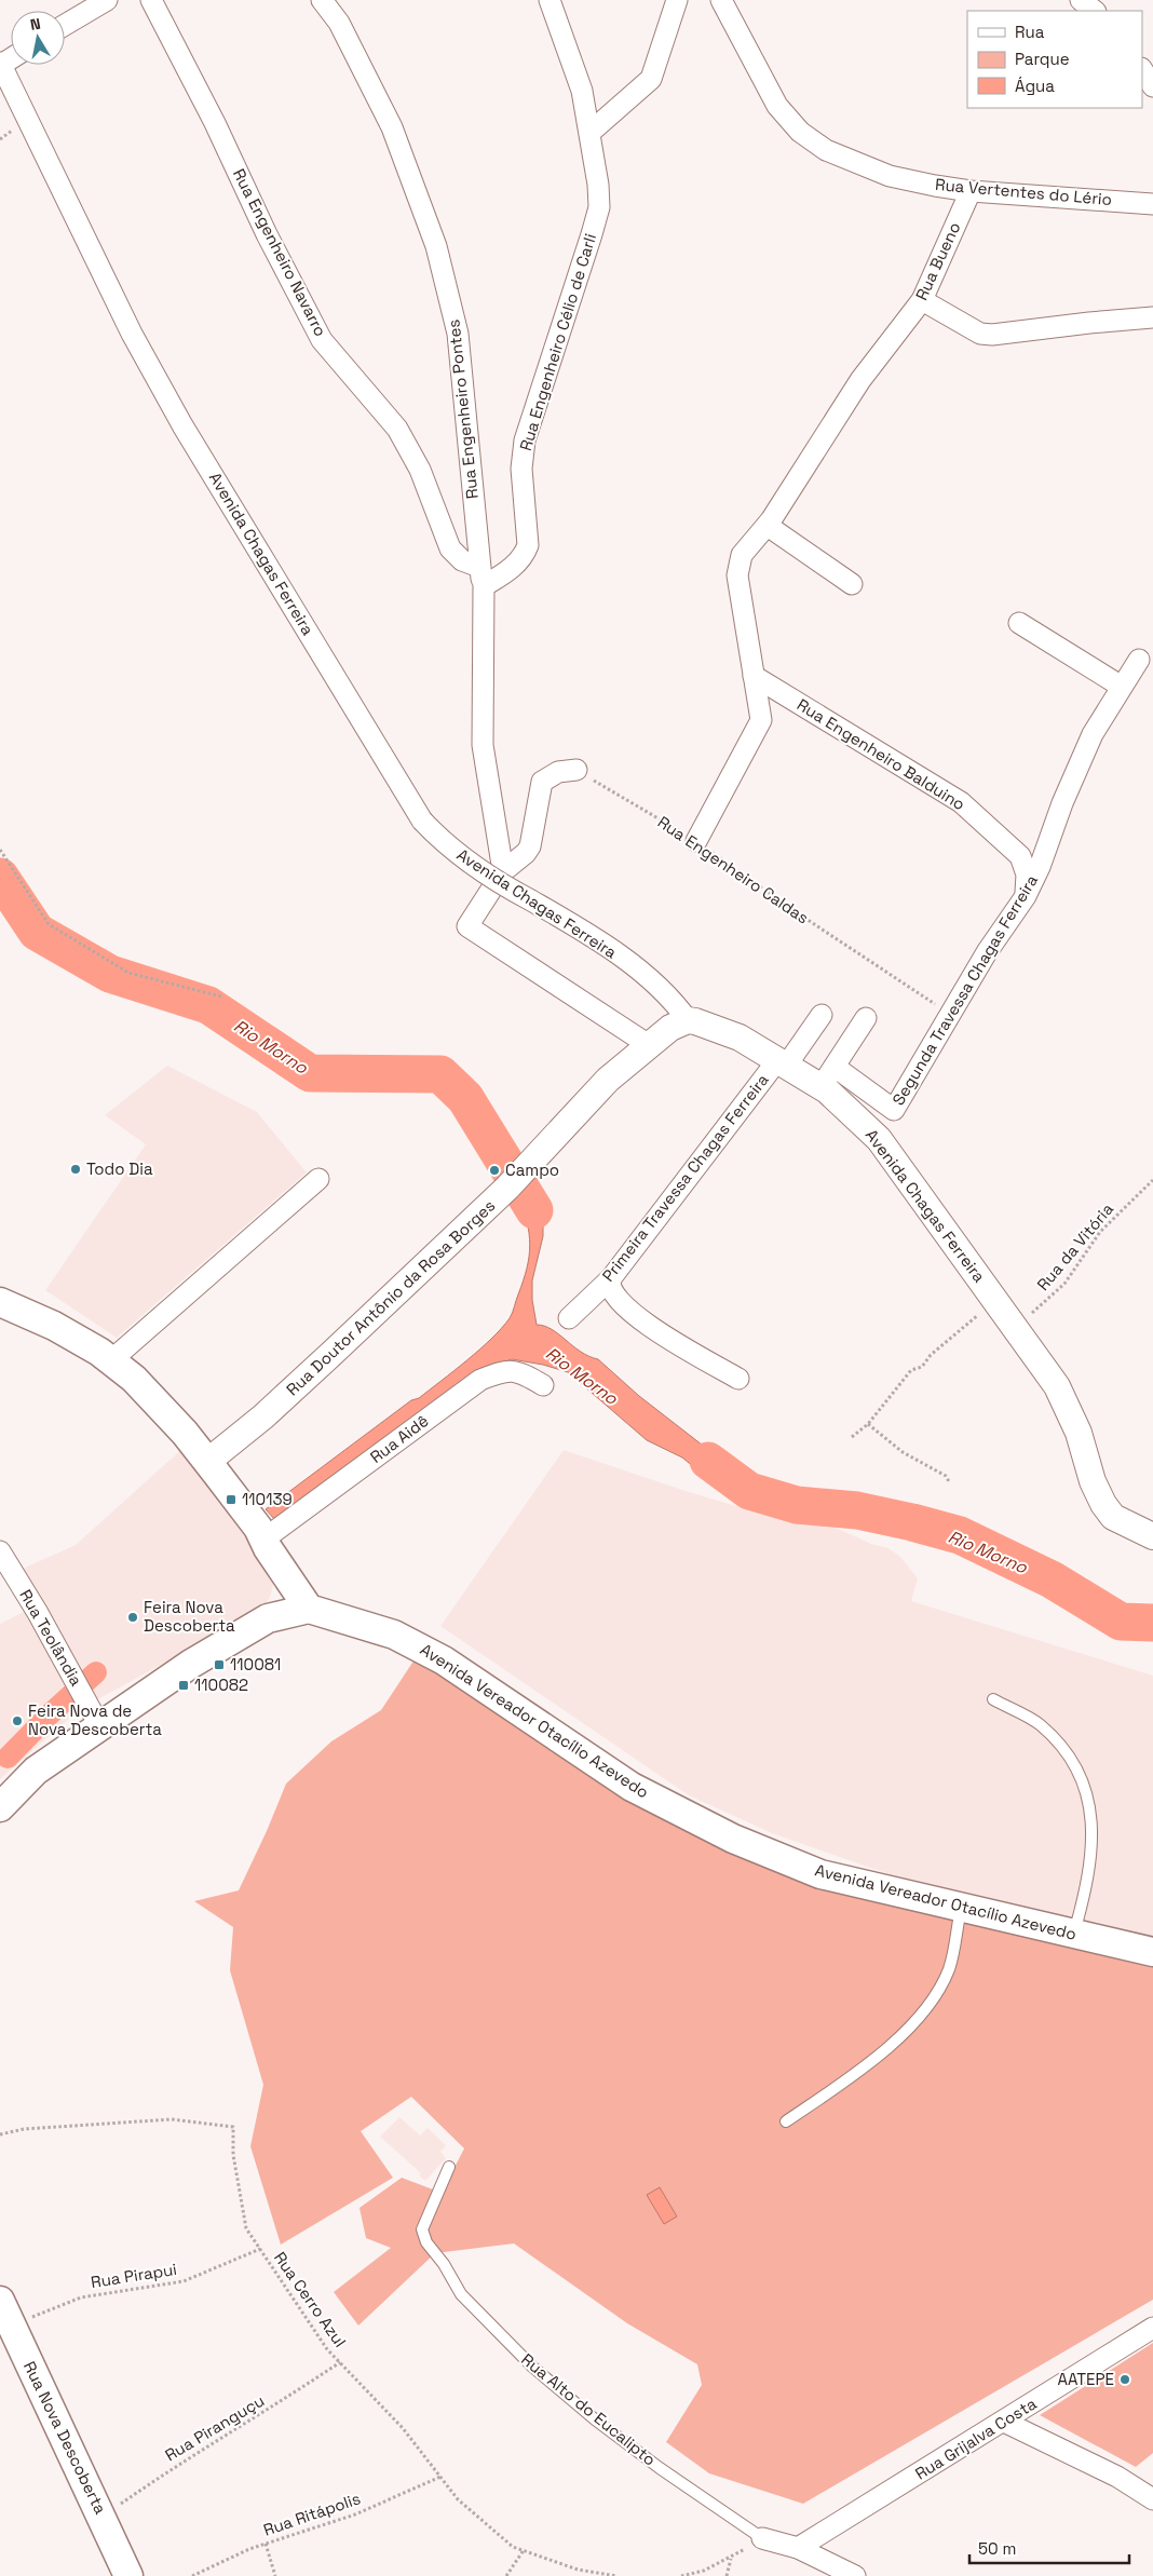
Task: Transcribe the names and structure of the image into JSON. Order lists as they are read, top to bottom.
{
  "streets": {
    "main road": ["Avenida Vereador Otacílio Azevedo", "Rua Nova Descoberta"],
    "street": [
      "Rua Vertentes do Lério",
      "Rua Engenheiro Navarro",
      "Rua Bueno",
      "Rua Engenheiro Célio de Carli",
      "Rua Engenheiro Pontes",
      "Avenida Chagas Ferreira",
      "Rua Engenheiro Balduino",
      "Segunda Travessa Chagas Ferreira",
      "Primeira Travessa Chagas Ferreira",
      "Rua Doutor Antônio da Rosa Borges",
      "Rua Aidê",
      "Rua Teolândia",
      "Rua Alto do Eucalipto",
      "Rua Grijalva Costa"
    ],
    "path": [
      "Rua Engenheiro Caldas",
      "Rua da Vitória",
      "Rua Pirapui",
      "Rua Cerro Azul",
      "Rua Piranguçu",
      "Rua Ritápolis"
    ]
  },
  "crossings": [
    ["Rua Vertentes do Lério", "Rua Bueno"],
    ["Rua Engenheiro Navarro", "Rua Engenheiro Célio de Carli"],
    ["Rua Engenheiro Navarro", "Rua Engenheiro Pontes"],
    ["Rua Bueno", "Rua Engenheiro Balduino"],
    ["Rua Bueno", "Rua Engenheiro Caldas"],
    ["Rua Engenheiro Célio de Carli", "Rua Engenheiro Pontes"],
    ["Avenida Chagas Ferreira", "Segunda Travessa Chagas Ferreira"],
    ["Avenida Chagas Ferreira", "Primeira Travessa Chagas Ferreira"],
    ["Avenida Chagas Ferreira", "Rua da Vitória"],
    ["Avenida Chagas Ferreira", "Rua Doutor Antônio da Rosa Borges"],
    ["Rua Engenheiro Balduino", "Segunda Travessa Chagas Ferreira"],
    ["Rua Engenheiro Caldas", "Segunda Travessa Chagas Ferreira"],
    ["Rua Pirapui", "Rua Cerro Azul"],
    ["Rua Pirapui", "Rua Nova Descoberta"],
    ["Rua Cerro Azul", "Rua Piranguçu"],
    ["Rua Cerro Azul", "Rua Ritápolis"],
    ["Rua Alto do Eucalipto", "Rua Grijalva Costa"],
    ["Rua Piranguçu", "Rua Nova Descoberta"]
  ],
  "water": ["Rio Morno"],
  "places": {
    "other": [
      "Todo Dia",
      "Campo",
      "Feira Nova Descoberta",
      "Feira Nova de Nova Descoberta",
      "AATEPE"
    ],
    "transit": ["110139", "110081", "110082"]
  },
  "legend": ["Rua", "Parque", "Água"],
  "scale_bar": "50 m",
  "north": "top"
}
